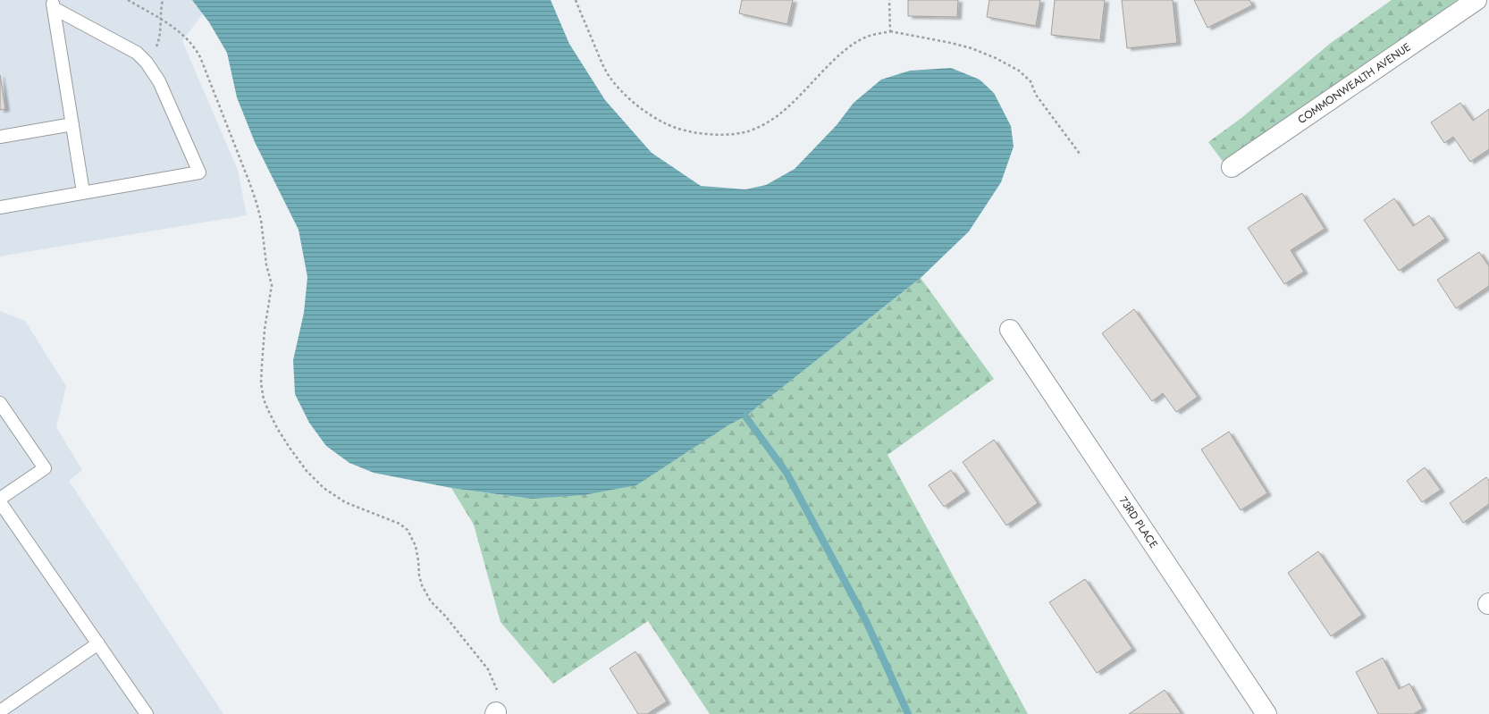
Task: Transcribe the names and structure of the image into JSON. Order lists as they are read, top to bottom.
{
  "streets": {
    "street": ["COMMONWEALTH AVENUE", "73RD PLACE"]
  }
}
